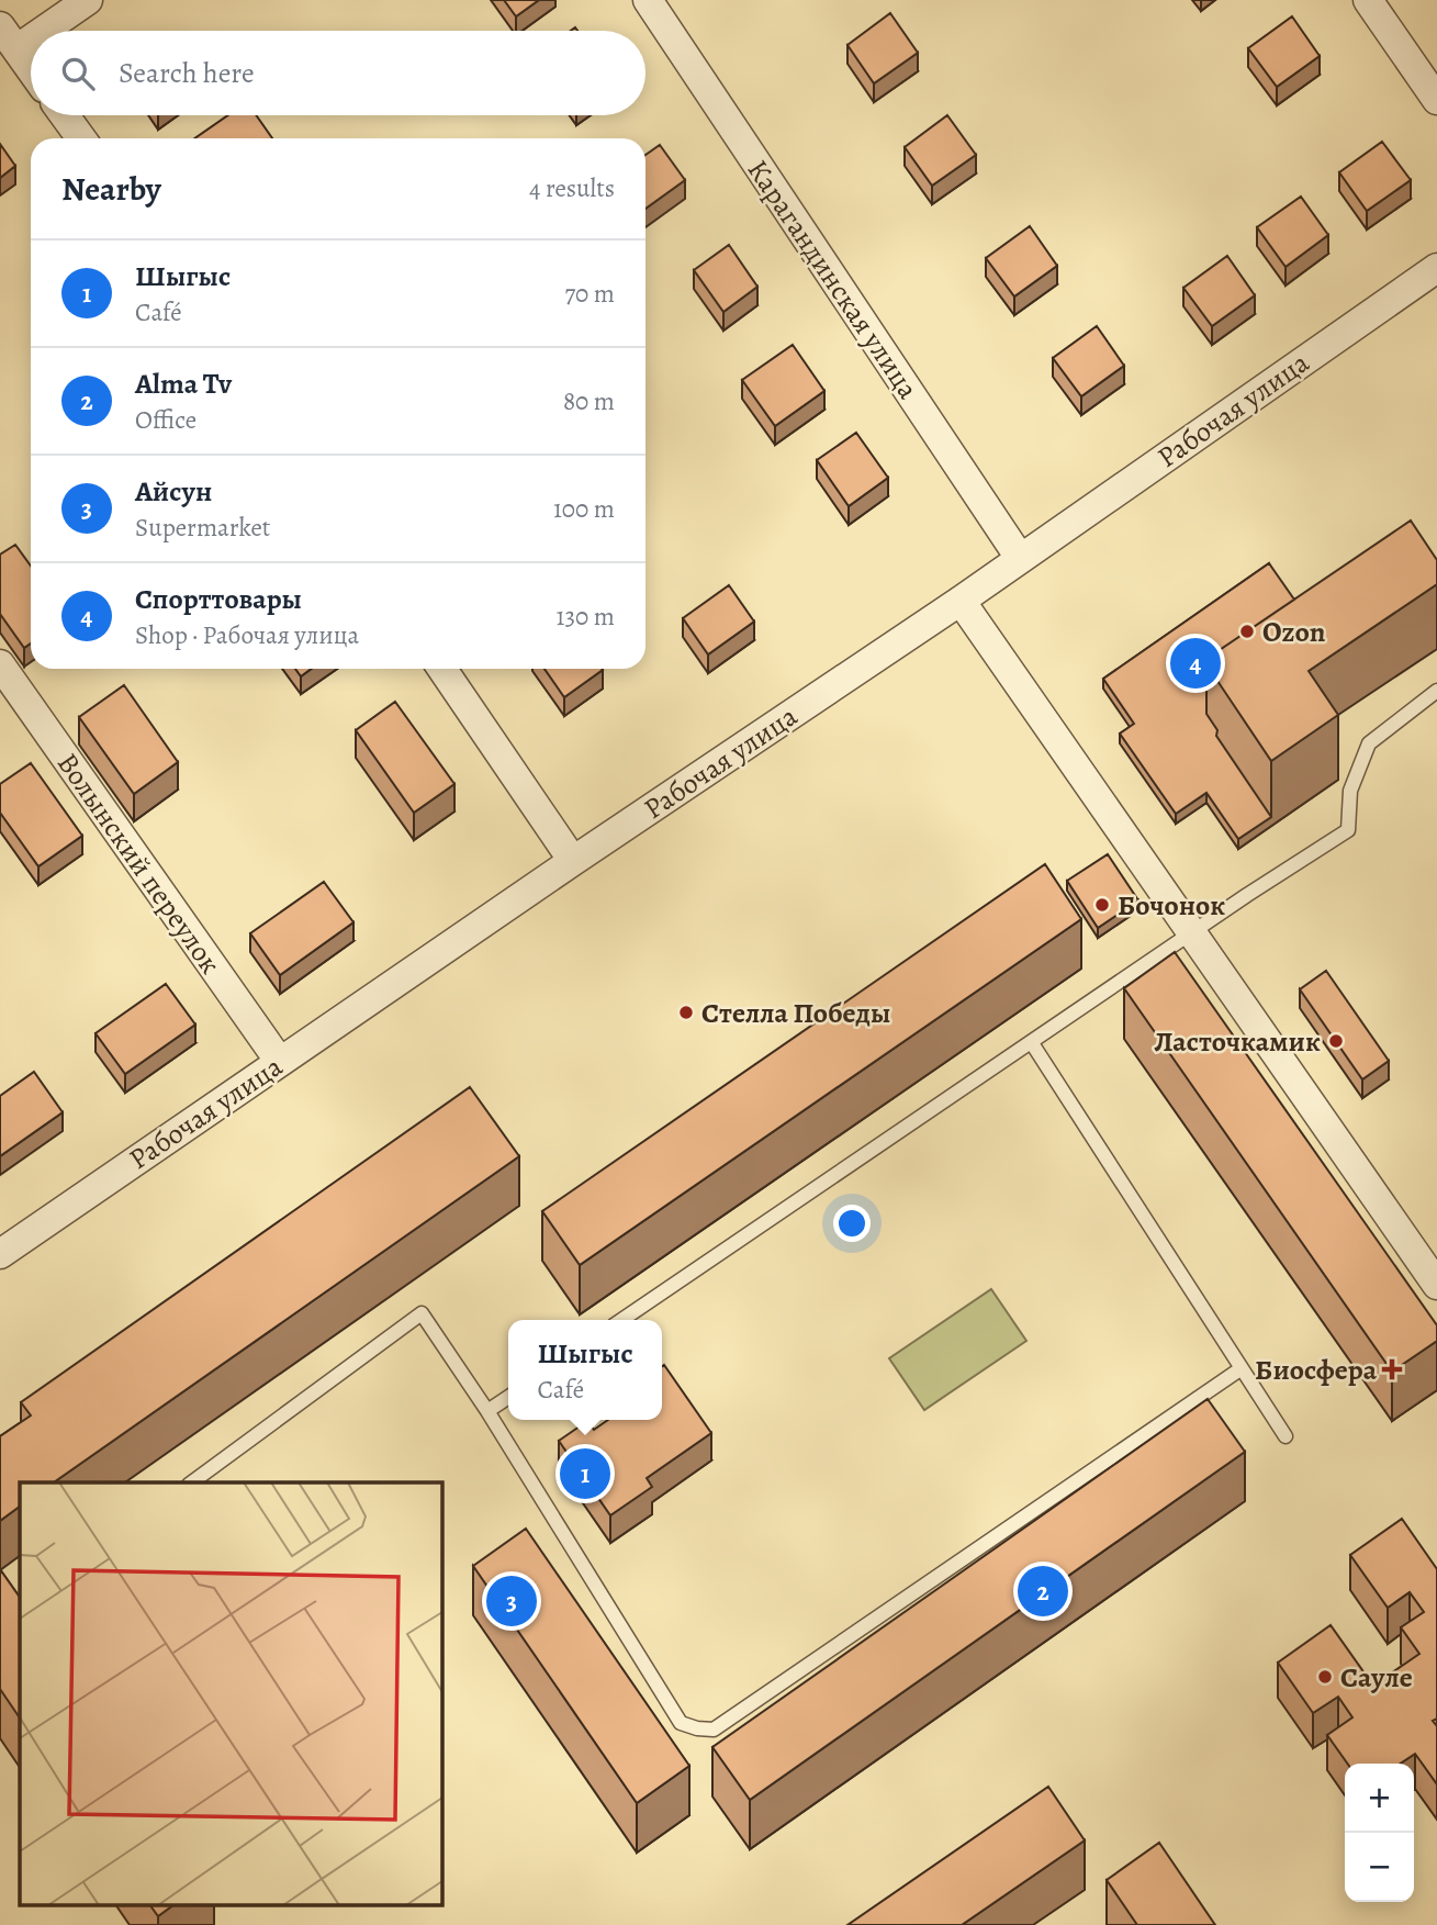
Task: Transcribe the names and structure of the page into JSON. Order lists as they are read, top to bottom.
{
  "streets": {
    "street": ["Карагандинская улица", "Рабочая улица", "Волынский переулок"]
  },
  "crossings": [
    ["Карагандинская улица", "Рабочая улица"],
    ["Рабочая улица", "Волынский переулок"]
  ],
  "places": {
    "other": [
      "Ozon",
      "Бочонок",
      "Стелла Победы",
      "Ласточкамик",
      "Сауле"
    ],
    "health": ["Биосфера"]
  },
  "page": {
    "search": "Search here",
    "heading": ["Nearby", "4 results"],
    "list": [
      {
        "mark": "1",
        "name": "Шыгыс",
        "note": "Café",
        "value": "70 m"
      },
      {
        "mark": "2",
        "name": "Alma Tv",
        "note": "Office",
        "value": "80 m"
      },
      {
        "mark": "3",
        "name": "Айсун",
        "note": "Supermarket",
        "value": "100 m"
      },
      {
        "mark": "4",
        "name": "Спорттовары",
        "note": "Shop · Рабочая улица",
        "value": "130 m"
      }
    ],
    "pins": [
      "4",
      "1",
      "2",
      "3"
    ],
    "popup": ["Шыгыс", "Café"],
    "map_buttons": ["+", "−"]
  }
}
